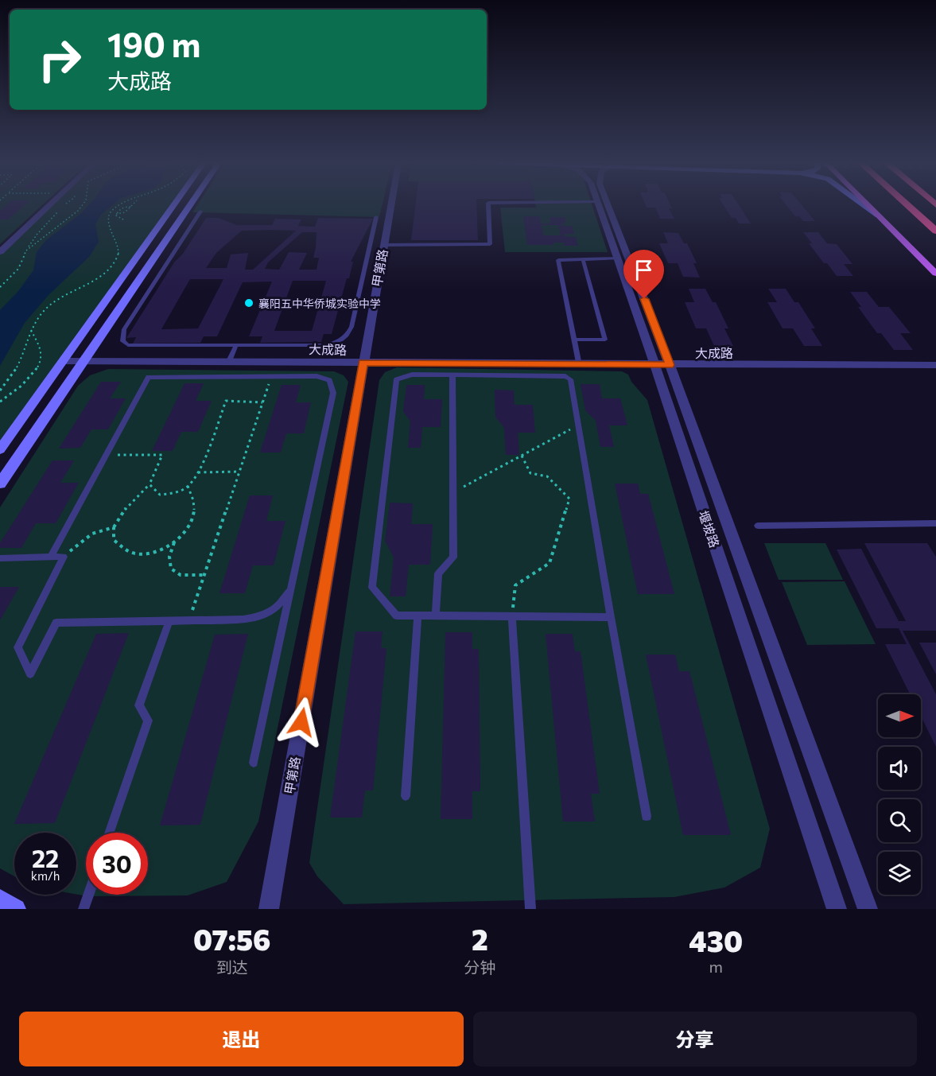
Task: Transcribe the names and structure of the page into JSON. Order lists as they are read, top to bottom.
{
  "streets": {
    "street": ["甲第路", "大成路", "堰坡路"]
  },
  "crossings": [
    ["甲第路", "大成路"],
    ["大成路", "堰坡路"]
  ],
  "places": ["襄阳五中华侨城实验中学"],
  "north": "right",
  "page": {
    "turn": ["190 m", "大成路"],
    "speed": "22 km/h",
    "limit": "30",
    "eta": [
      "07:56",
      "到达",
      "2",
      "分钟",
      "430",
      "m"
    ],
    "buttons": ["退出", "分享"]
  }
}
